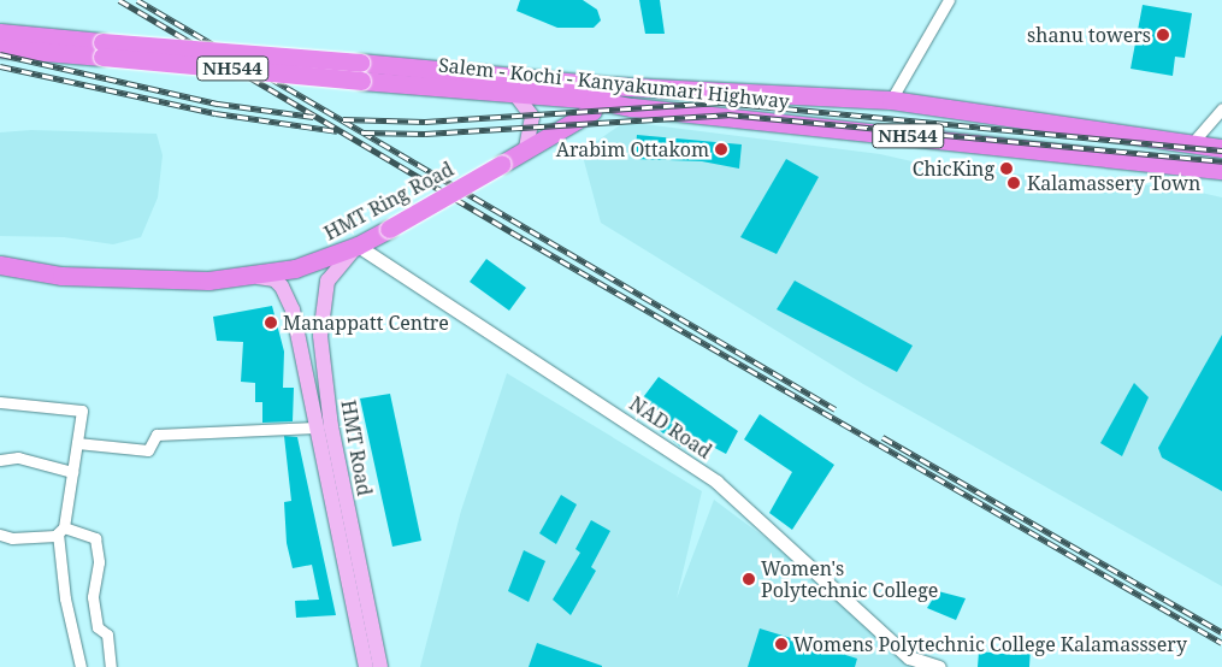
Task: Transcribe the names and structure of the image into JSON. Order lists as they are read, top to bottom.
{
  "streets": {
    "highway": ["NH544", "Salem - Kochi - Kanyakumari Highway", "HMT Ring Road"],
    "main road": ["HMT Road"],
    "street": ["NAD Road"]
  },
  "crossings": [
    ["Salem - Kochi - Kanyakumari Highway", "HMT Ring Road"],
    ["HMT Ring Road", "NAD Road"],
    ["HMT Ring Road", "HMT Road"],
    ["NAD Road", "HMT Road"]
  ],
  "places": [
    "shanu towers",
    "Arabim Ottakom",
    "ChicKing",
    "Kalamassery Town",
    "Manappatt Centre",
    "Women's Polytechnic College",
    "Womens Polytechnic College Kalamasssery"
  ]
}
